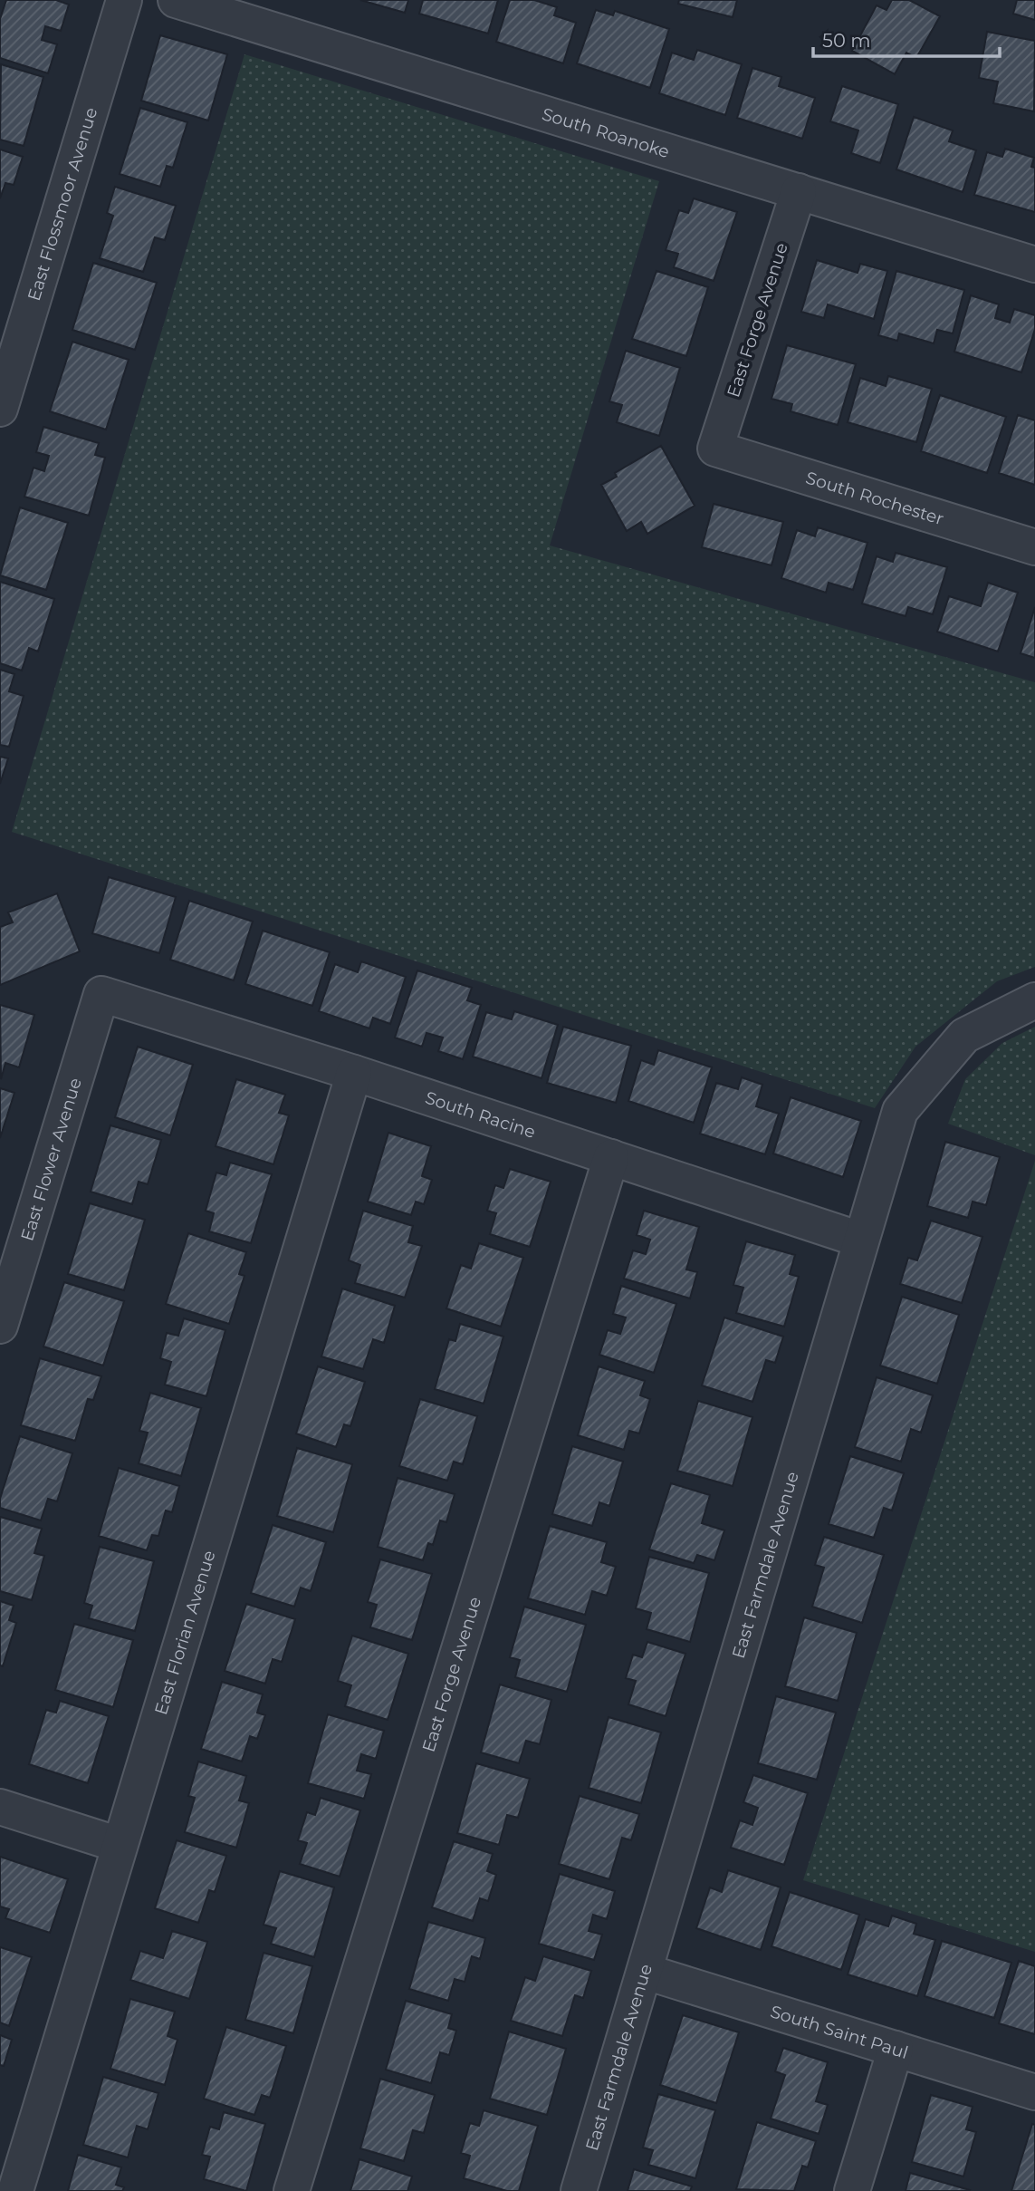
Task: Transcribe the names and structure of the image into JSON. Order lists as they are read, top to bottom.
{
  "streets": {
    "street": [
      "South Roanoke",
      "East Flossmoor Avenue",
      "East Forge Avenue",
      "South Rochester",
      "South Racine",
      "East Flower Avenue",
      "East Farmdale Avenue",
      "East Florian Avenue",
      "South Saint Paul"
    ]
  },
  "crossings": [
    ["South Roanoke", "East Forge Avenue"],
    ["East Forge Avenue", "South Rochester"],
    ["East Forge Avenue", "South Racine"],
    ["South Racine", "East Flower Avenue"],
    ["South Racine", "East Farmdale Avenue"],
    ["South Racine", "East Florian Avenue"],
    ["East Farmdale Avenue", "South Saint Paul"]
  ],
  "scale_bar": "50 m"
}
